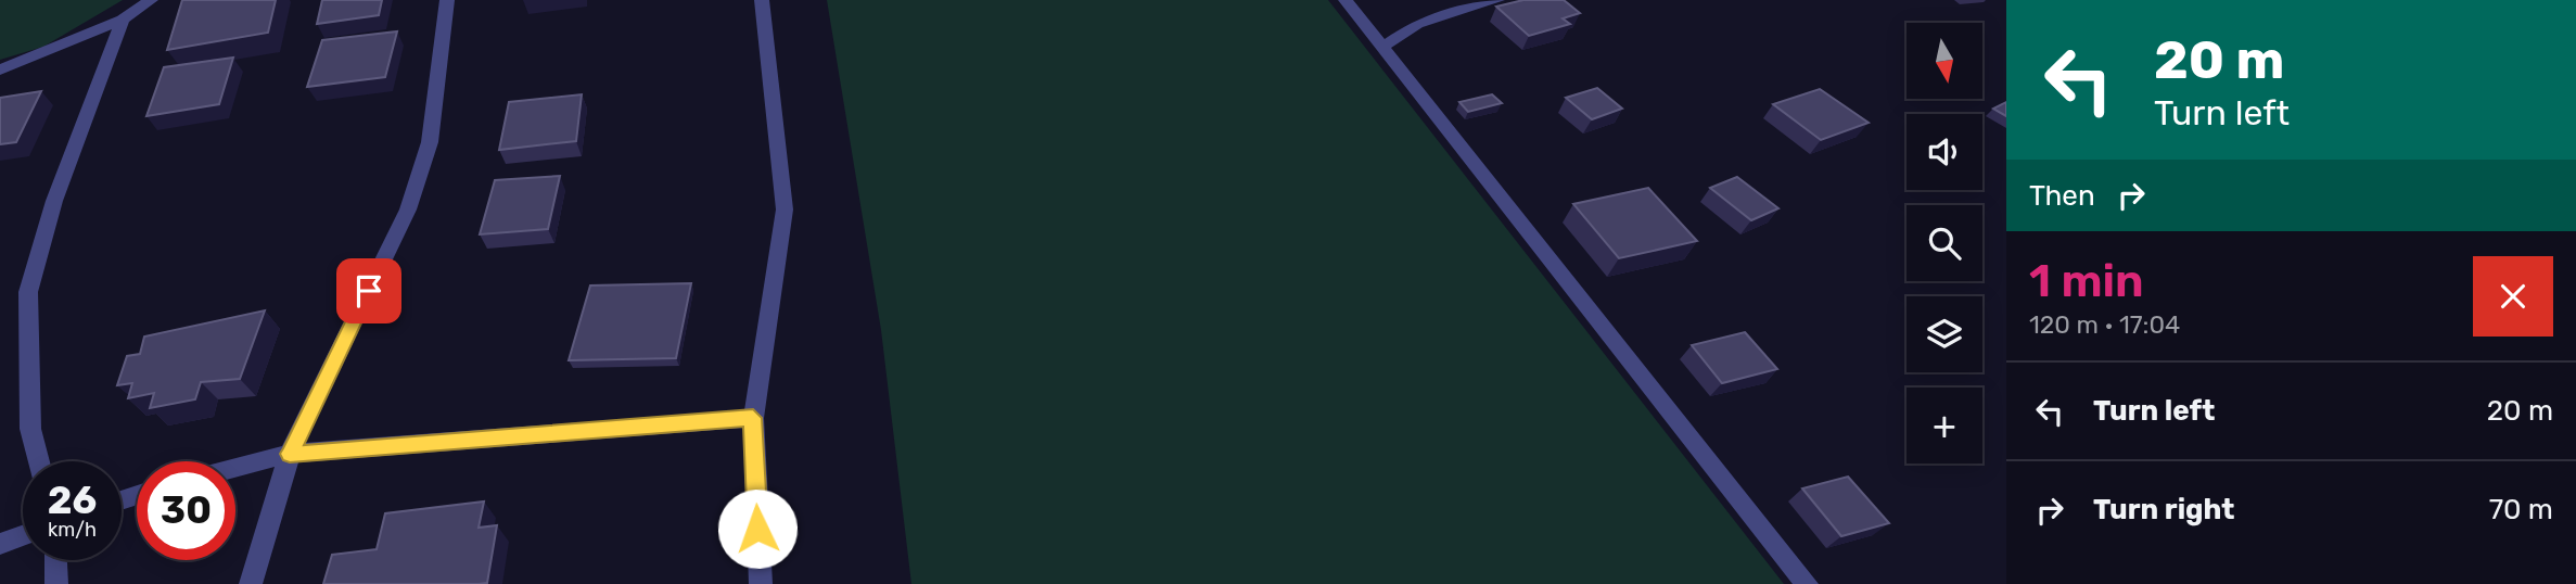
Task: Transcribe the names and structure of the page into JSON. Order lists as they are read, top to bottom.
{
  "north": "bottom",
  "page": {
    "turn": ["20 m", "Turn left"],
    "map_buttons": "+",
    "then": "Then",
    "heading": ["1 min", "120 m · 17:04"],
    "list": [
      {
        "name": "Turn left",
        "value": "20 m"
      },
      {
        "name": "Turn right",
        "value": "70 m"
      }
    ],
    "speed": "26 km/h",
    "limit": "30"
  }
}
